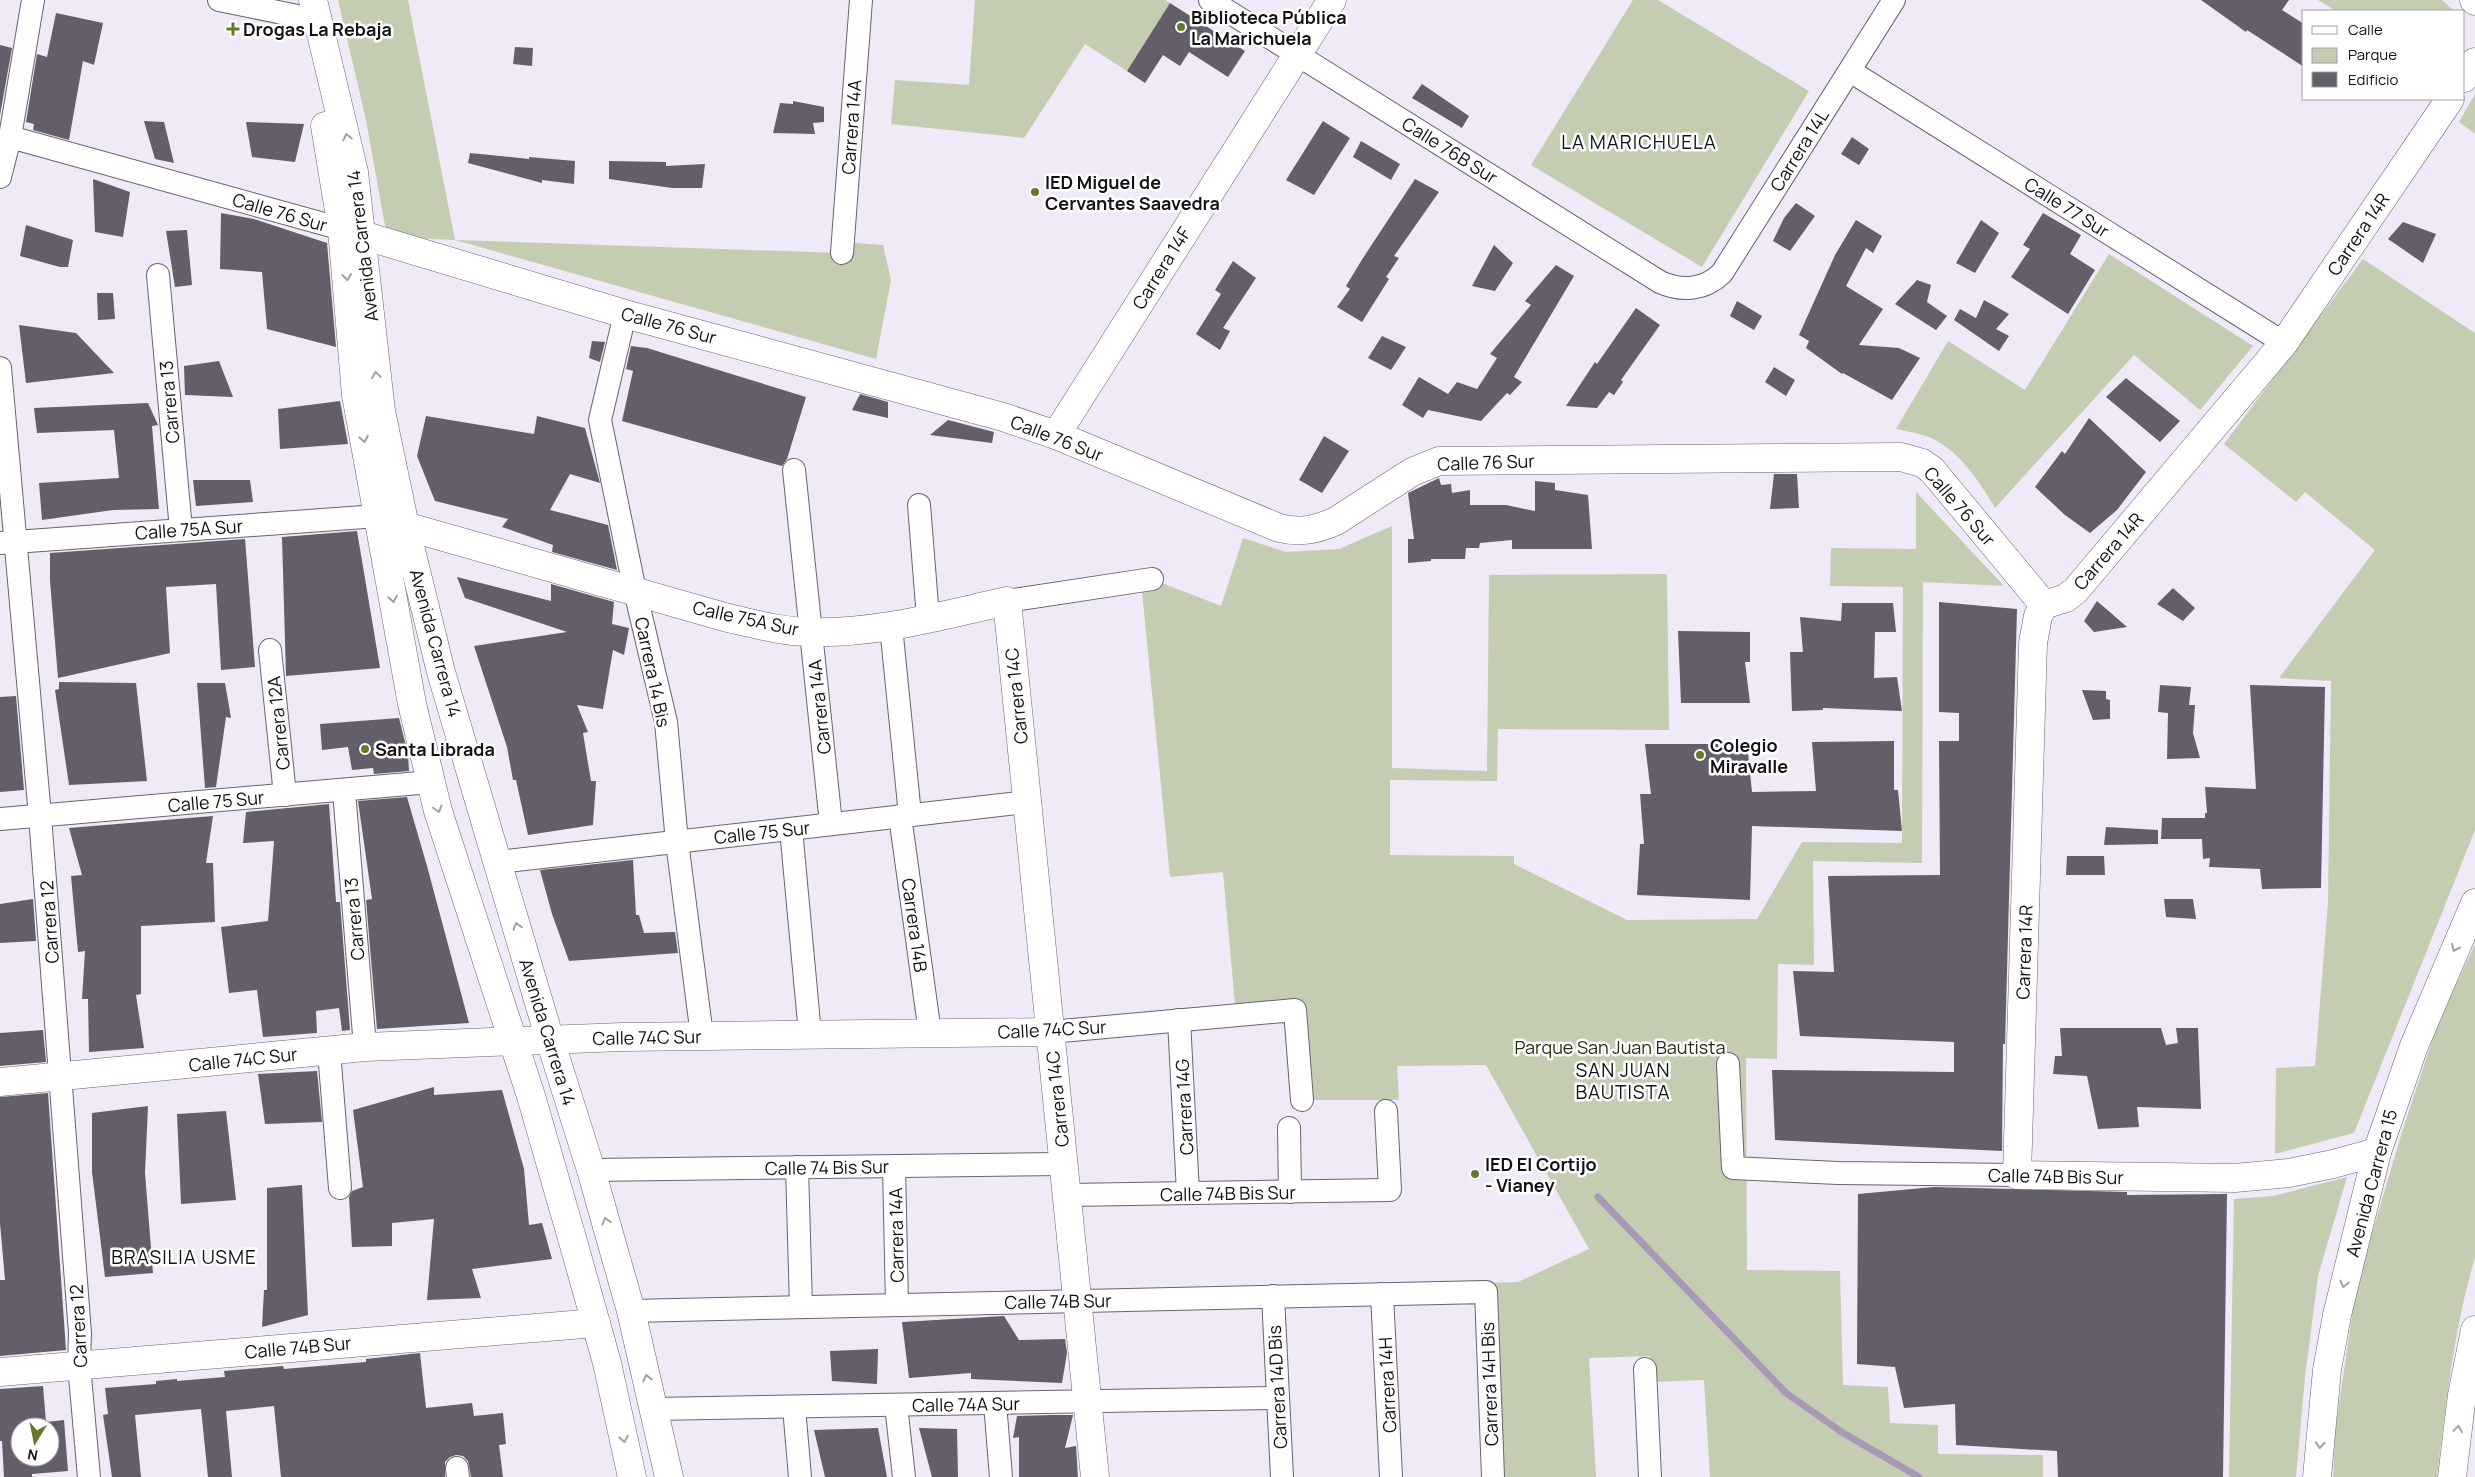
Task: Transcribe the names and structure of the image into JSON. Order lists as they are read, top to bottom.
{
  "streets": {
    "main road": [
      "Calle 76 Sur",
      "Carrera 14R",
      "Avenida Carrera 14",
      "Carrera 14F",
      "Calle 75A Sur",
      "Carrera 14C",
      "Calle 74C Sur",
      "Calle 74B Bis Sur",
      "Avenida Carrera 15",
      "Calle 74B Sur"
    ],
    "street": [
      "Carrera 14A",
      "Calle 76B Sur",
      "Carrera 14L",
      "Calle 77 Sur",
      "Carrera 13",
      "Carrera 14 Bis",
      "Carrera 12A",
      "Calle 75 Sur",
      "Carrera 12",
      "Carrera 14B",
      "Carrera 14G",
      "Calle 74 Bis Sur",
      "Carrera 14H Bis",
      "Carrera 14H",
      "Carrera 14D Bis",
      "Calle 74A Sur"
    ]
  },
  "crossings": [
    ["Carrera 14A", "Calle 75A Sur"],
    ["Carrera 14A", "Calle 75 Sur"],
    ["Carrera 14A", "Calle 74 Bis Sur"],
    ["Carrera 14A", "Calle 74B Sur"],
    ["Calle 76B Sur", "Carrera 14L"],
    ["Calle 76B Sur", "Carrera 14F"],
    ["Carrera 14L", "Calle 77 Sur"],
    ["Calle 77 Sur", "Carrera 14R"],
    ["Calle 76 Sur", "Carrera 14R"],
    ["Calle 76 Sur", "Avenida Carrera 14"],
    ["Calle 76 Sur", "Carrera 14F"],
    ["Calle 76 Sur", "Carrera 14 Bis"],
    ["Carrera 14R", "Calle 74B Bis Sur"],
    ["Avenida Carrera 14", "Calle 75A Sur"],
    ["Avenida Carrera 14", "Calle 75 Sur"],
    ["Avenida Carrera 14", "Calle 74C Sur"],
    ["Avenida Carrera 14", "Calle 74 Bis Sur"],
    ["Avenida Carrera 14", "Calle 74B Sur"],
    ["Avenida Carrera 14", "Calle 74A Sur"],
    ["Carrera 13", "Calle 75A Sur"],
    ["Carrera 13", "Calle 75 Sur"],
    ["Carrera 13", "Calle 74C Sur"],
    ["Calle 75A Sur", "Carrera 14 Bis"],
    ["Calle 75A Sur", "Carrera 14C"],
    ["Calle 75A Sur", "Carrera 12"],
    ["Calle 75A Sur", "Carrera 14B"],
    ["Carrera 14 Bis", "Calle 75 Sur"],
    ["Carrera 14 Bis", "Calle 74C Sur"],
    ["Carrera 14C", "Calle 75 Sur"],
    ["Carrera 14C", "Calle 74C Sur"],
    ["Carrera 14C", "Calle 74 Bis Sur"],
    ["Carrera 14C", "Calle 74B Bis Sur"],
    ["Carrera 14C", "Calle 74B Sur"],
    ["Carrera 14C", "Calle 74A Sur"],
    ["Carrera 12A", "Calle 75 Sur"],
    ["Calle 75 Sur", "Carrera 12"],
    ["Calle 75 Sur", "Carrera 14B"],
    ["Carrera 12", "Calle 74C Sur"],
    ["Carrera 12", "Calle 74B Sur"],
    ["Carrera 14B", "Calle 74C Sur"],
    ["Calle 74C Sur", "Carrera 14G"],
    ["Carrera 14G", "Calle 74B Bis Sur"],
    ["Calle 74B Bis Sur", "Avenida Carrera 15"],
    ["Calle 74B Sur", "Carrera 14H Bis"],
    ["Calle 74B Sur", "Carrera 14H"],
    ["Calle 74B Sur", "Carrera 14D Bis"],
    ["Carrera 14D Bis", "Calle 74A Sur"]
  ],
  "one_way": ["Avenida Carrera 15"],
  "districts": ["LA MARICHUELA", "SAN JUAN BAUTISTA", "BRASILIA USME"],
  "parks": ["Parque San Juan Bautista"],
  "places": {
    "other": [
      "Biblioteca Pública La Marichuela",
      "IED Miguel de Cervantes Saavedra",
      "Santa Librada",
      "Colegio Miravalle",
      "IED El Cortijo - Vianey"
    ],
    "health": ["Drogas La Rebaja"]
  },
  "legend": ["Calle", "Parque", "Edificio"],
  "north": "bottom"
}
